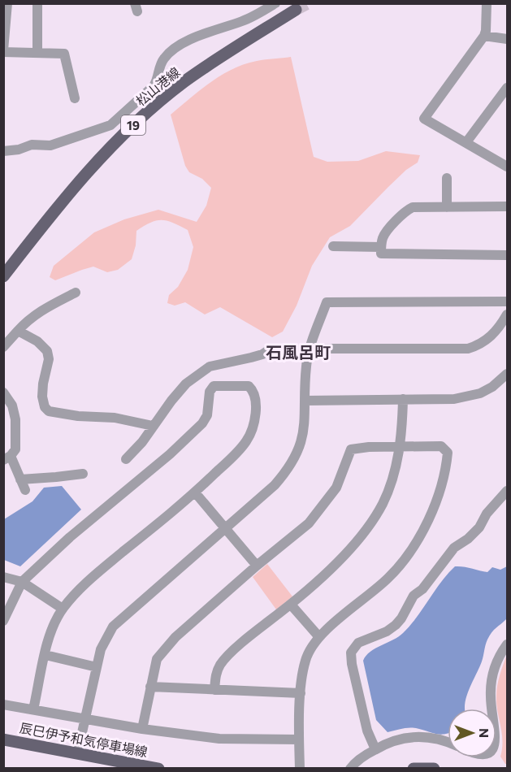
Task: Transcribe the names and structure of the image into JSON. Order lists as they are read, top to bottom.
{
  "streets": {
    "main road": ["松山港線", "19", "辰巳伊予和気停車場線"]
  },
  "districts": ["石風呂町"],
  "north": "right"
}
